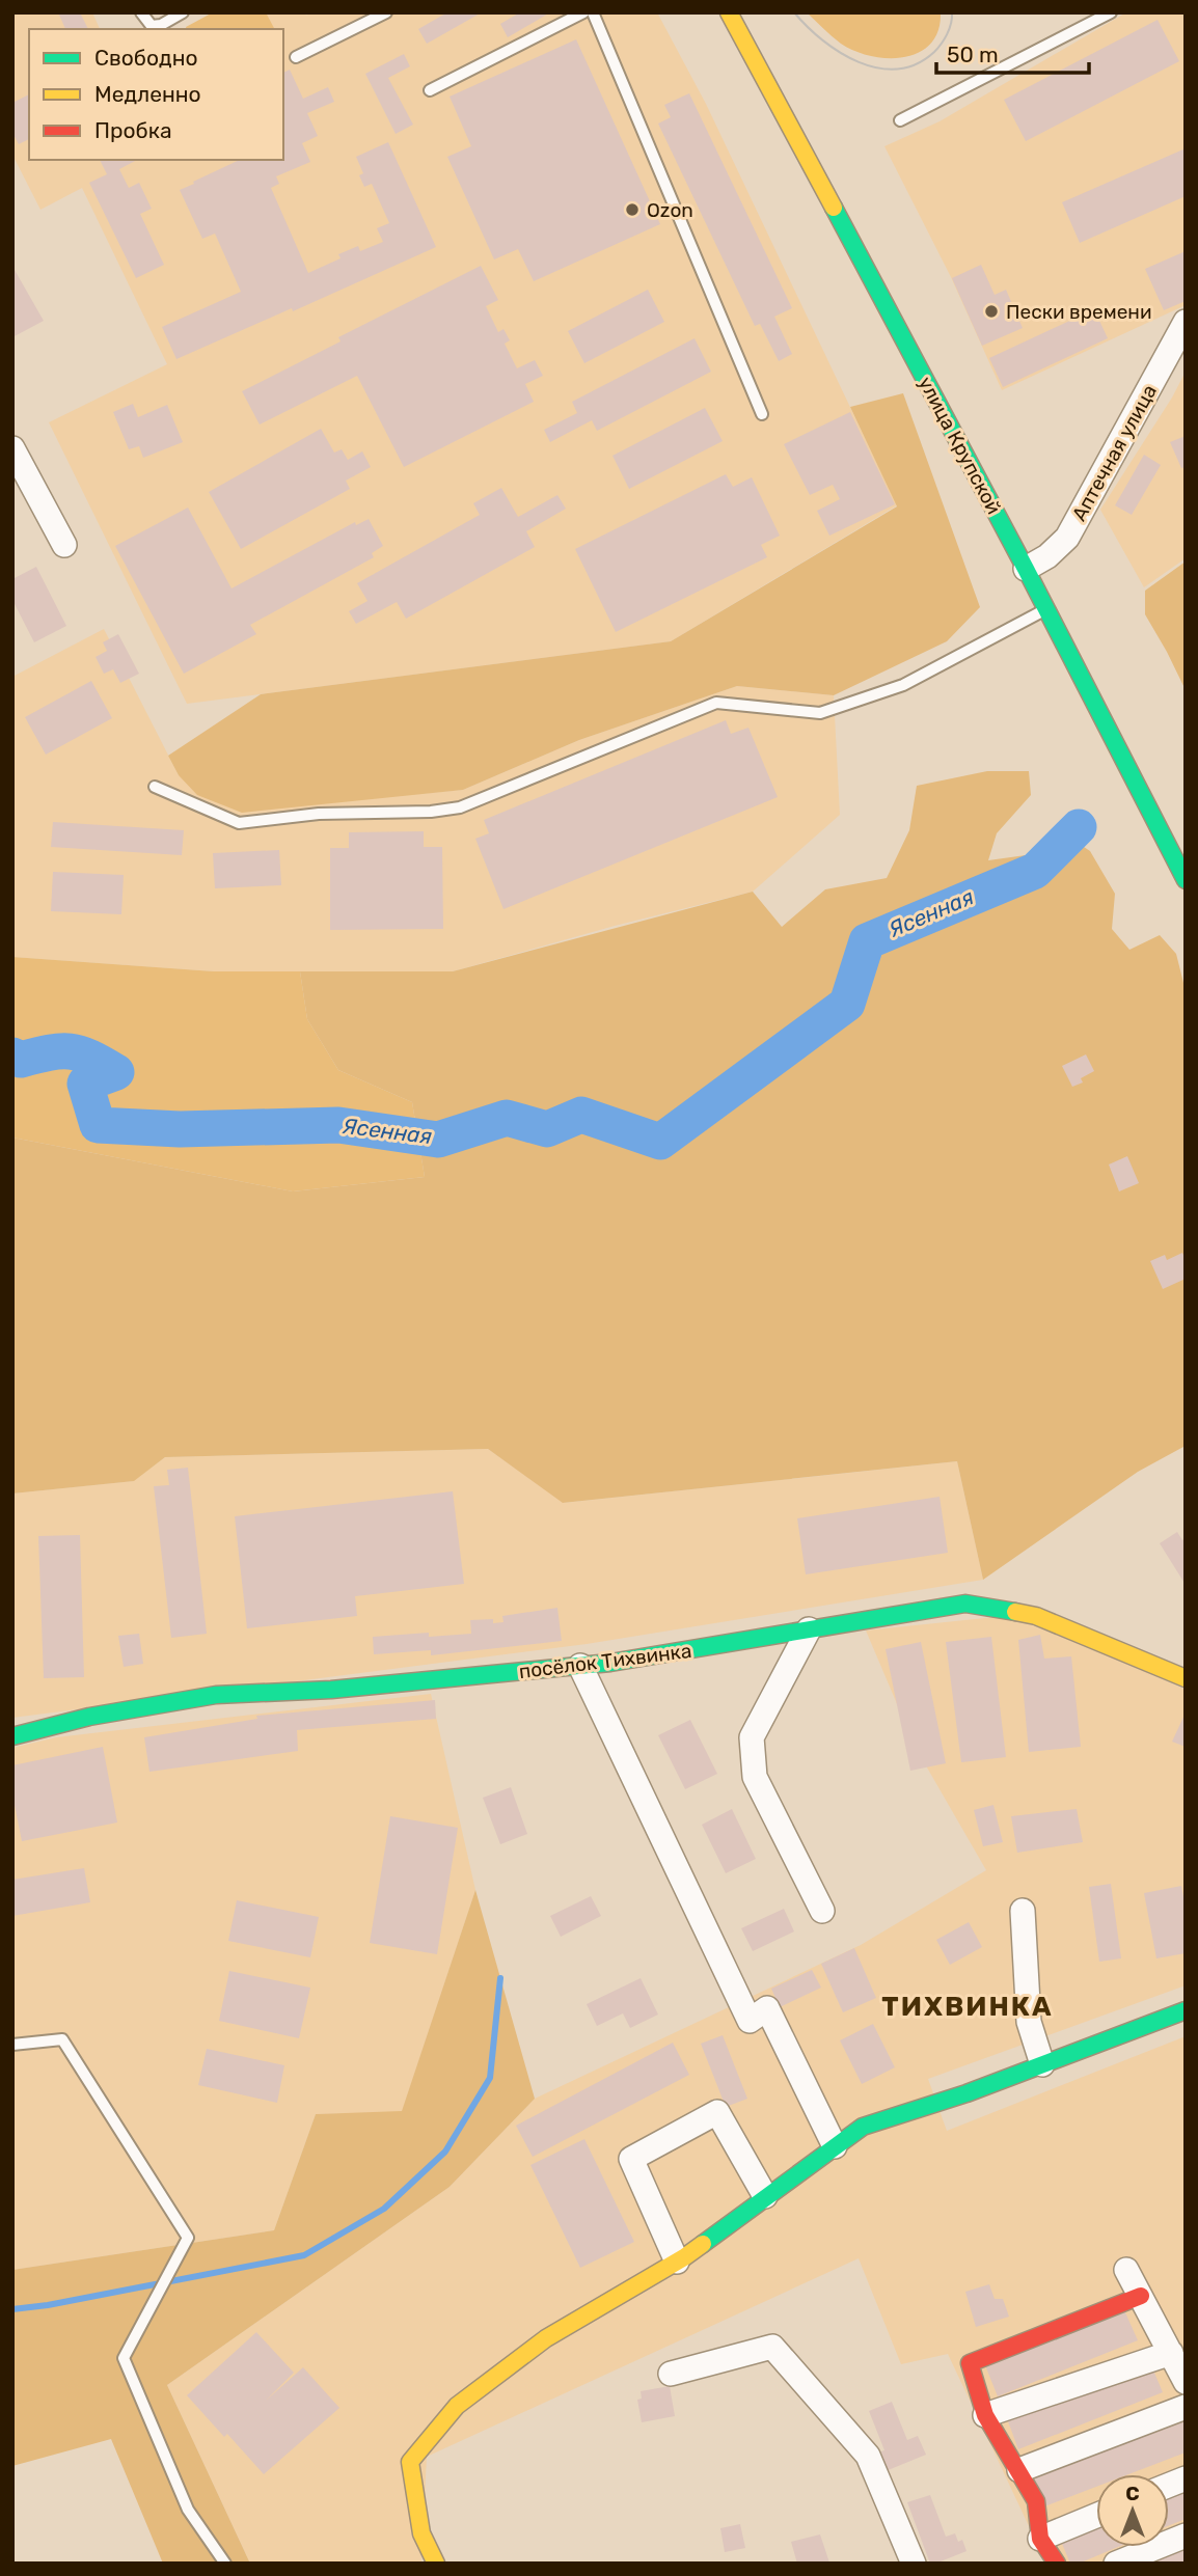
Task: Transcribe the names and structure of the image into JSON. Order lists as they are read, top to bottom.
{
  "streets": {
    "street": ["улица Крупской", "Аптечная улица", "посёлок Тихвинка"]
  },
  "crossings": [
    ["улица Крупской", "Аптечная улица"]
  ],
  "districts": ["ТИХВИНКА"],
  "water": ["Ясенная"],
  "places": ["Ozon", "Пески времени"],
  "legend": ["Свободно", "Медленно", "Пробка"],
  "scale_bar": "50 m",
  "north": "top"
}
